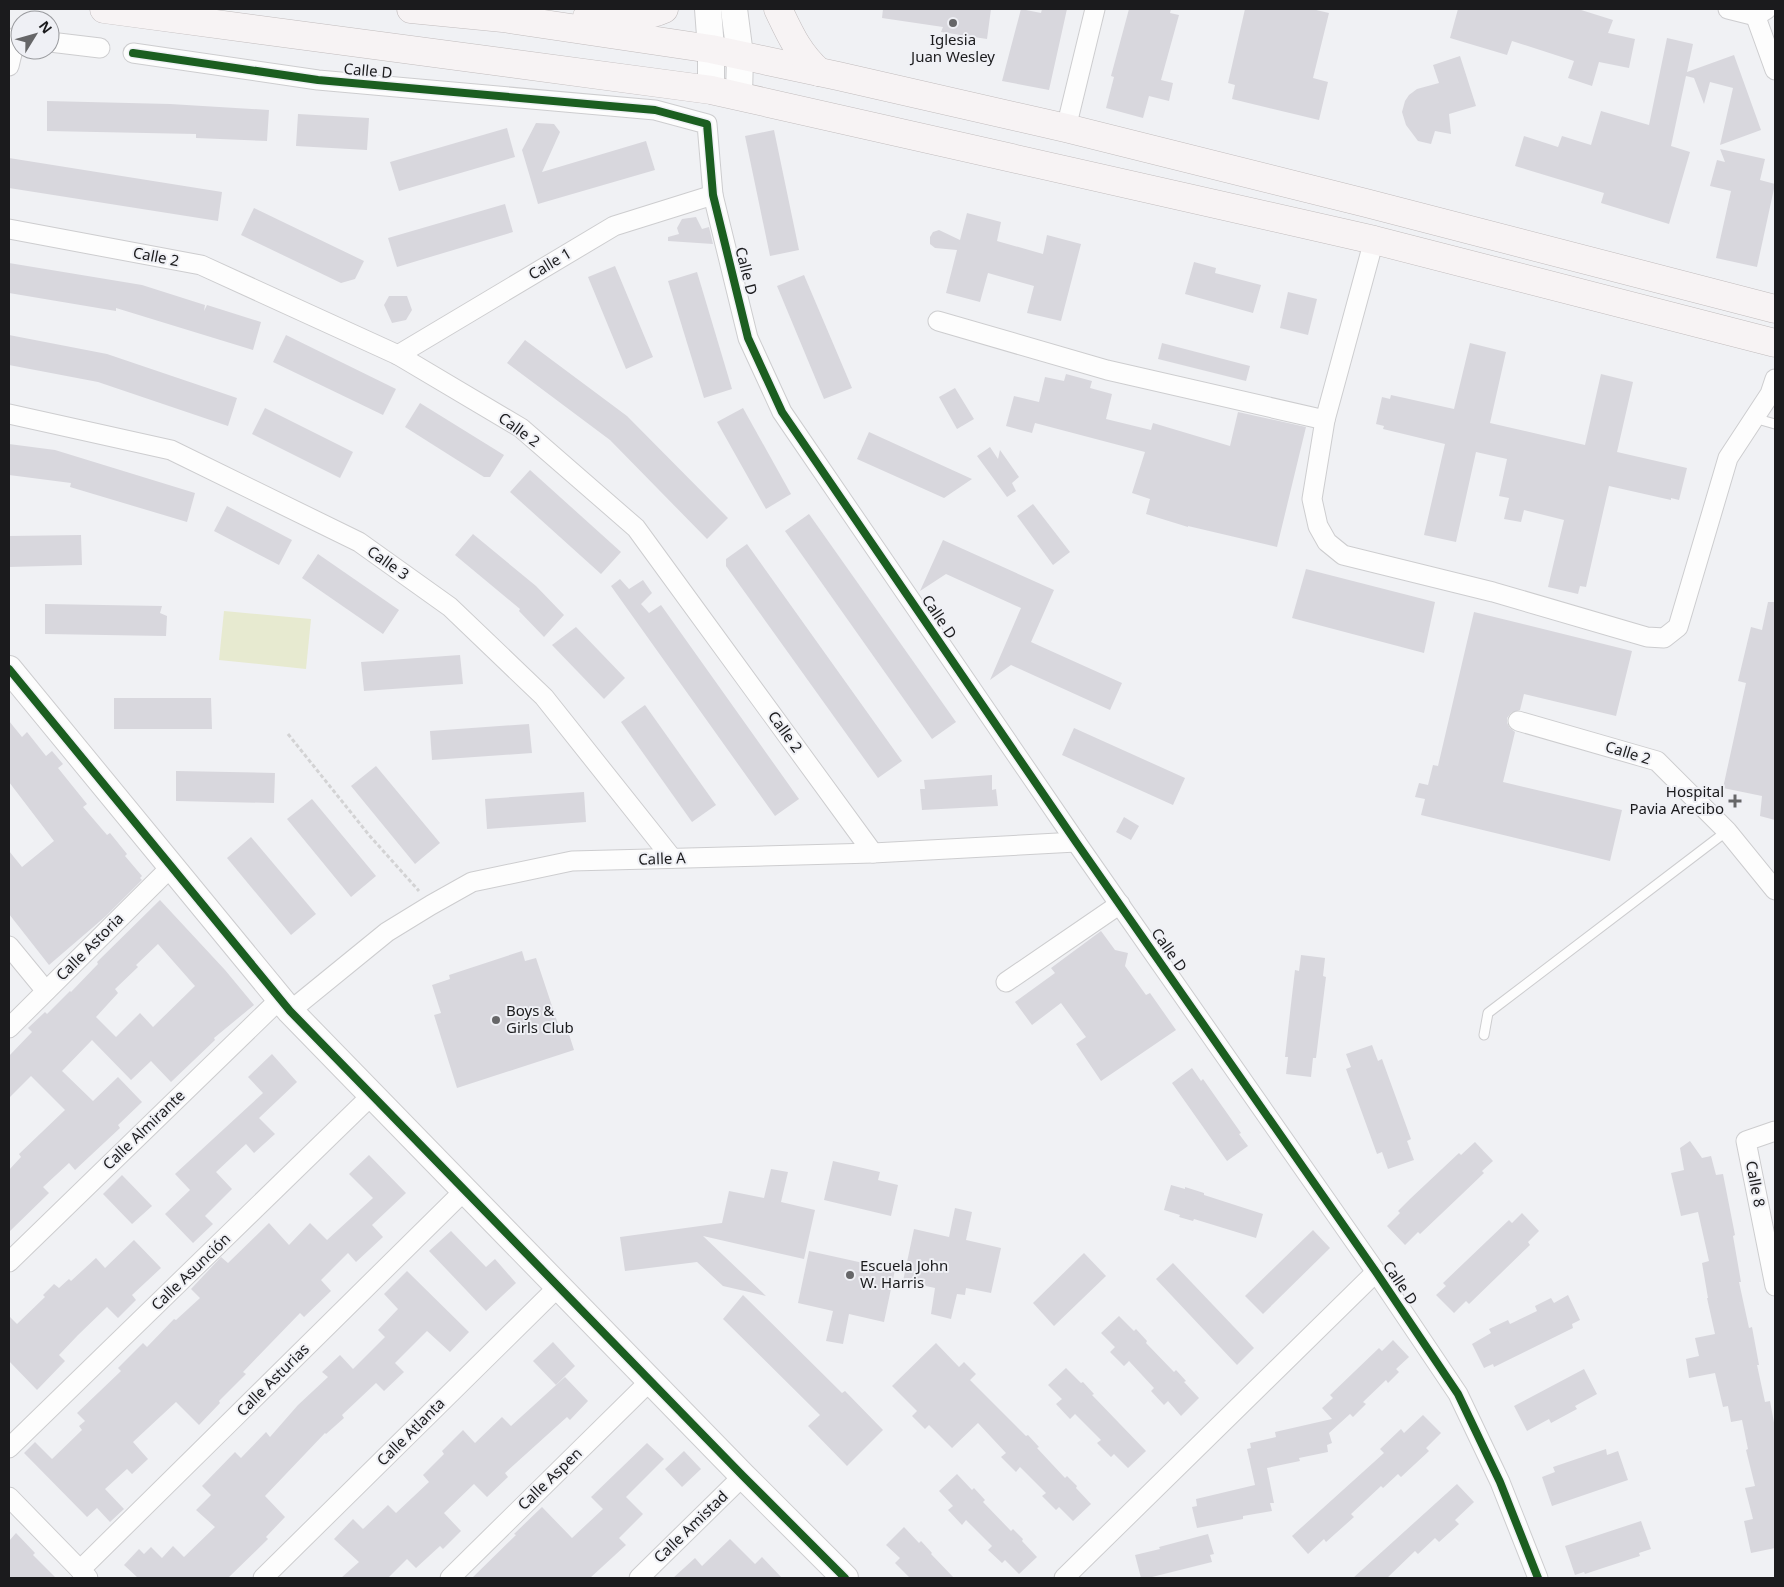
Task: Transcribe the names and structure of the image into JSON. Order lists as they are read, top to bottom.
{
  "streets": {
    "street": [
      "Calle D",
      "Calle 2",
      "Calle 1",
      "Calle 3",
      "Calle A",
      "Calle Astoria",
      "Calle Almirante",
      "Calle 8",
      "Calle Asunción",
      "Calle Asturias",
      "Calle Atlanta",
      "Calle Aspen",
      "Calle Amistad"
    ]
  },
  "crossings": [
    ["Calle D", "Calle 1"],
    ["Calle D", "Calle A"],
    ["Calle 2", "Calle 1"],
    ["Calle 2", "Calle A"],
    ["Calle 3", "Calle A"],
    ["Calle A", "Calle Almirante"]
  ],
  "places": {
    "other": ["Iglesia Juan Wesley", "Boys & Girls Club", "Escuela John W. Harris"],
    "health": ["Hospital Pavia Arecibo"]
  },
  "north": "top right"
}
